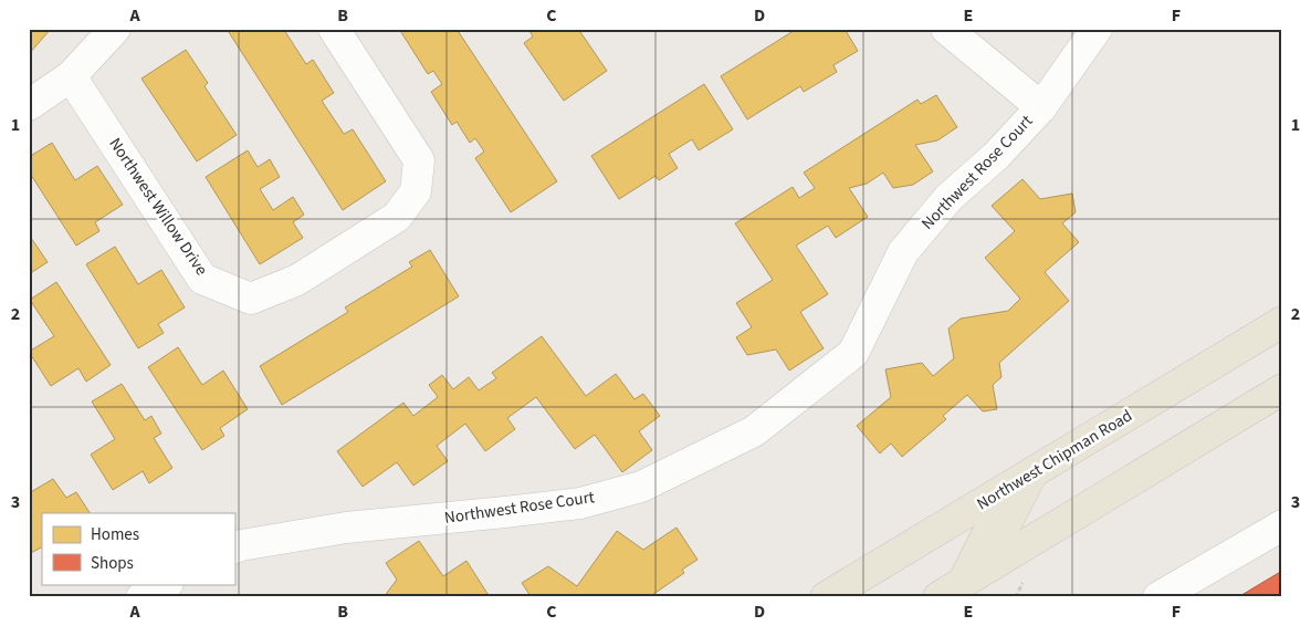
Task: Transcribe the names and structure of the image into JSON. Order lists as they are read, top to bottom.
{
  "streets": {
    "main road": ["Northwest Chipman Road"],
    "street": ["Northwest Rose Court", "Northwest Willow Drive"]
  },
  "legend": ["Homes", "Shops"],
  "grid": {
    "columns": [
      "A",
      "B",
      "C",
      "D",
      "E",
      "F"
    ],
    "rows": ["1", "2", "3"]
  }
}
